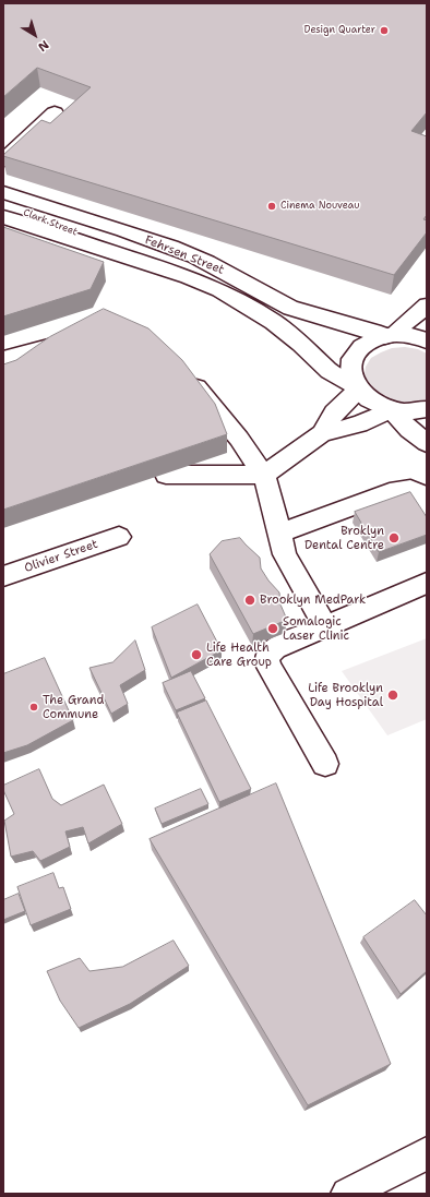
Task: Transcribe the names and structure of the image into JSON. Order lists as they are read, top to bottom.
{
  "streets": {
    "street": ["Clark Street", "Fehrsen Street", "Olivier Street"]
  },
  "crossings": [
    ["Clark Street", "Fehrsen Street"]
  ],
  "places": [
    "Design Quarter",
    "Cinema Nouveau",
    "Broklyn Dental Centre",
    "Brooklyn MedPark",
    "Somalogic Laser Clinic",
    "Life Health Care Group",
    "Life Brooklyn Day Hospital",
    "The Grand Commune"
  ],
  "north": "bottom right"
}
